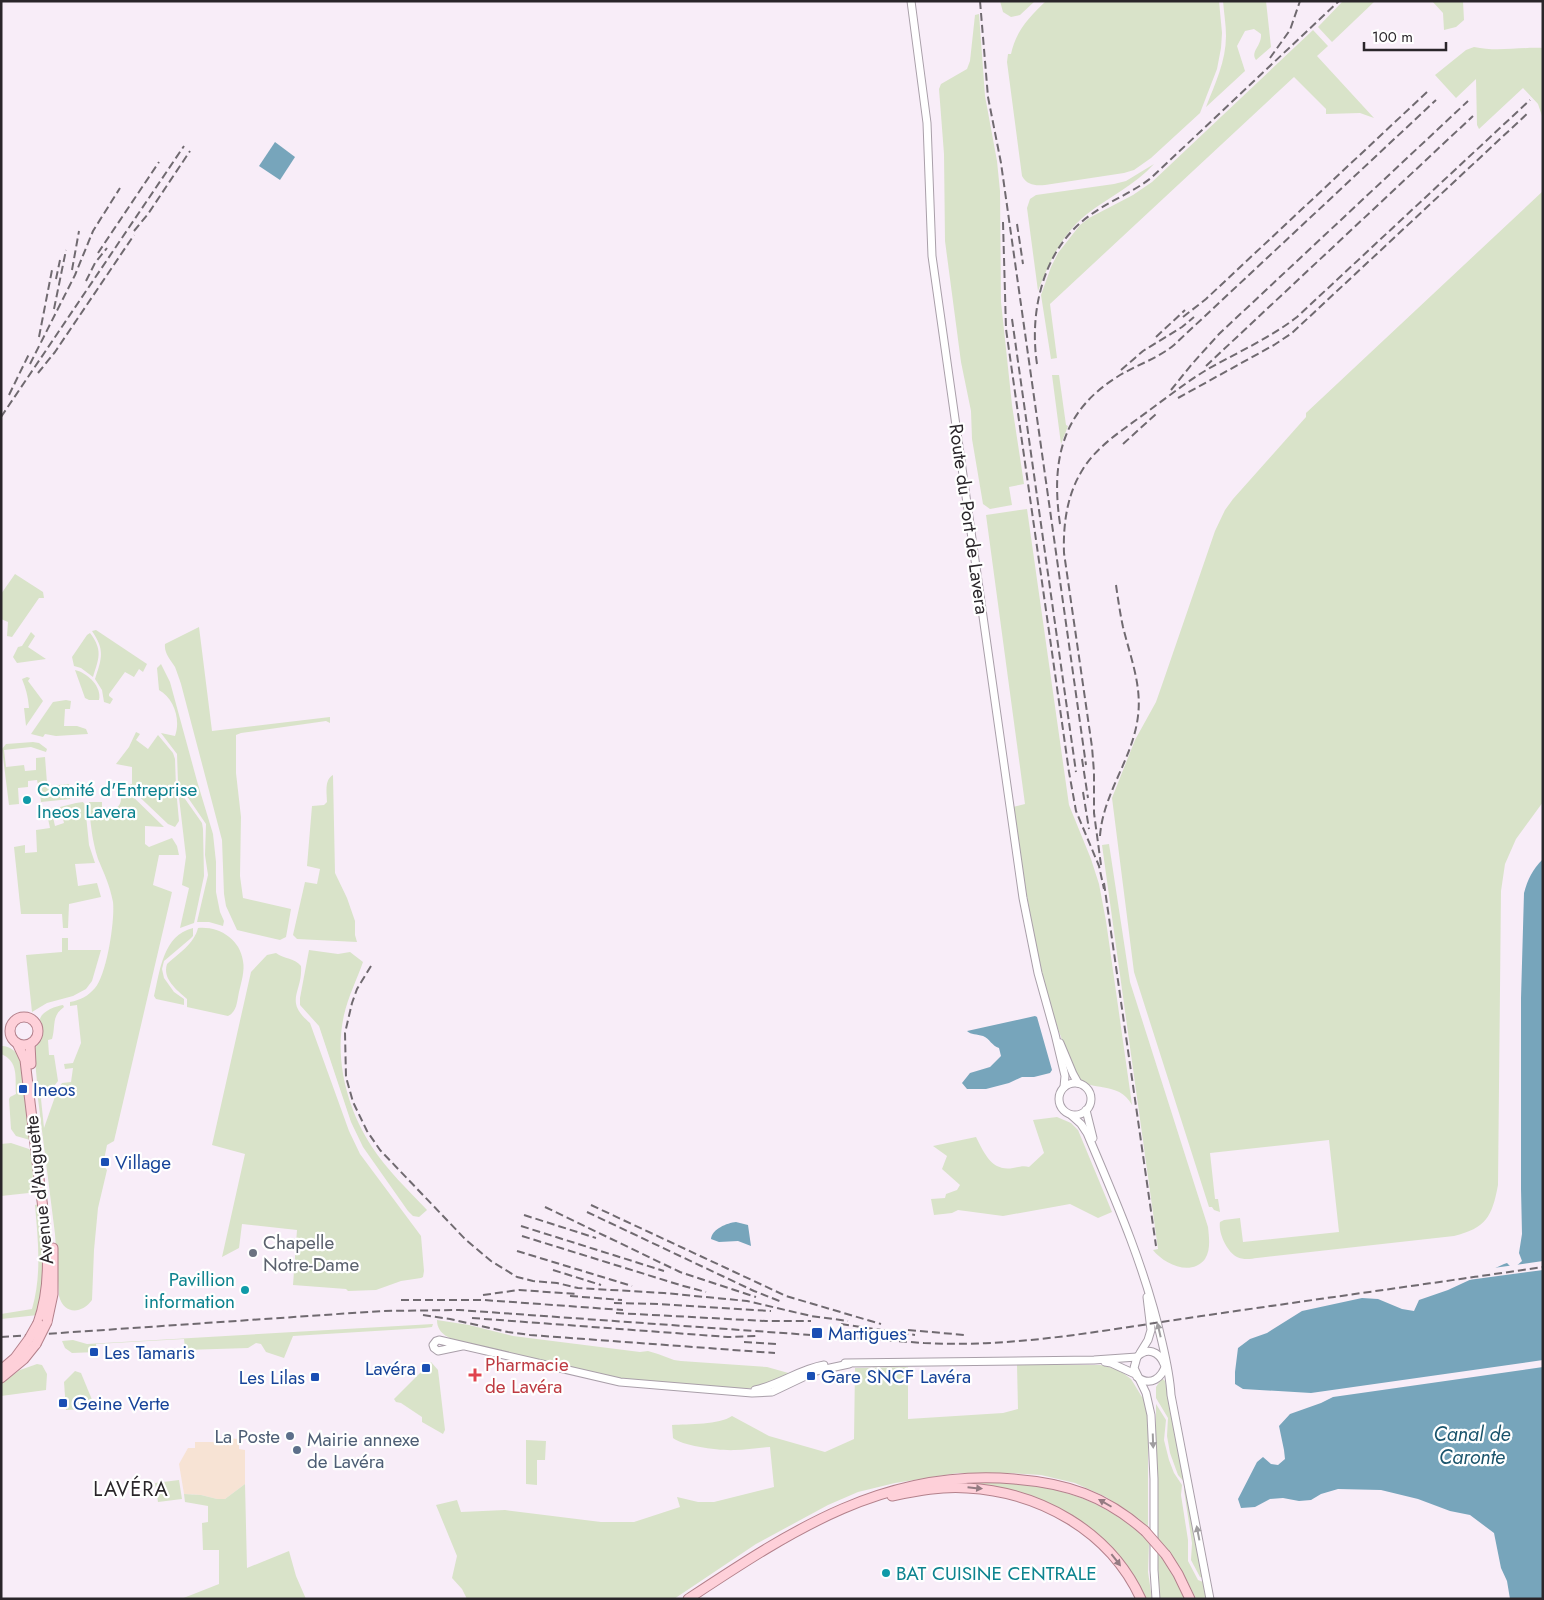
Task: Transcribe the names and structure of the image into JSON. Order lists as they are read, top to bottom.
{
  "streets": {
    "main road": ["Avenue d'Auguette"],
    "street": ["Route du Port de Lavera"]
  },
  "districts": ["LAVÉRA"],
  "water": ["Canal de Caronte"],
  "places": {
    "other": [
      "Comité d'Entreprise Ineos Lavera",
      "Chapelle Notre-Dame",
      "Pavillion information",
      "La Poste",
      "Mairie annexe de Lavéra",
      "BAT CUISINE CENTRALE"
    ],
    "transit": [
      "Ineos",
      "Village",
      "Martigues",
      "Les Tamaris",
      "Lavéra",
      "Gare SNCF Lavéra",
      "Les Lilas",
      "Geine Verte"
    ],
    "health": ["Pharmacie de Lavéra"]
  },
  "scale_bar": "100 m"
}
